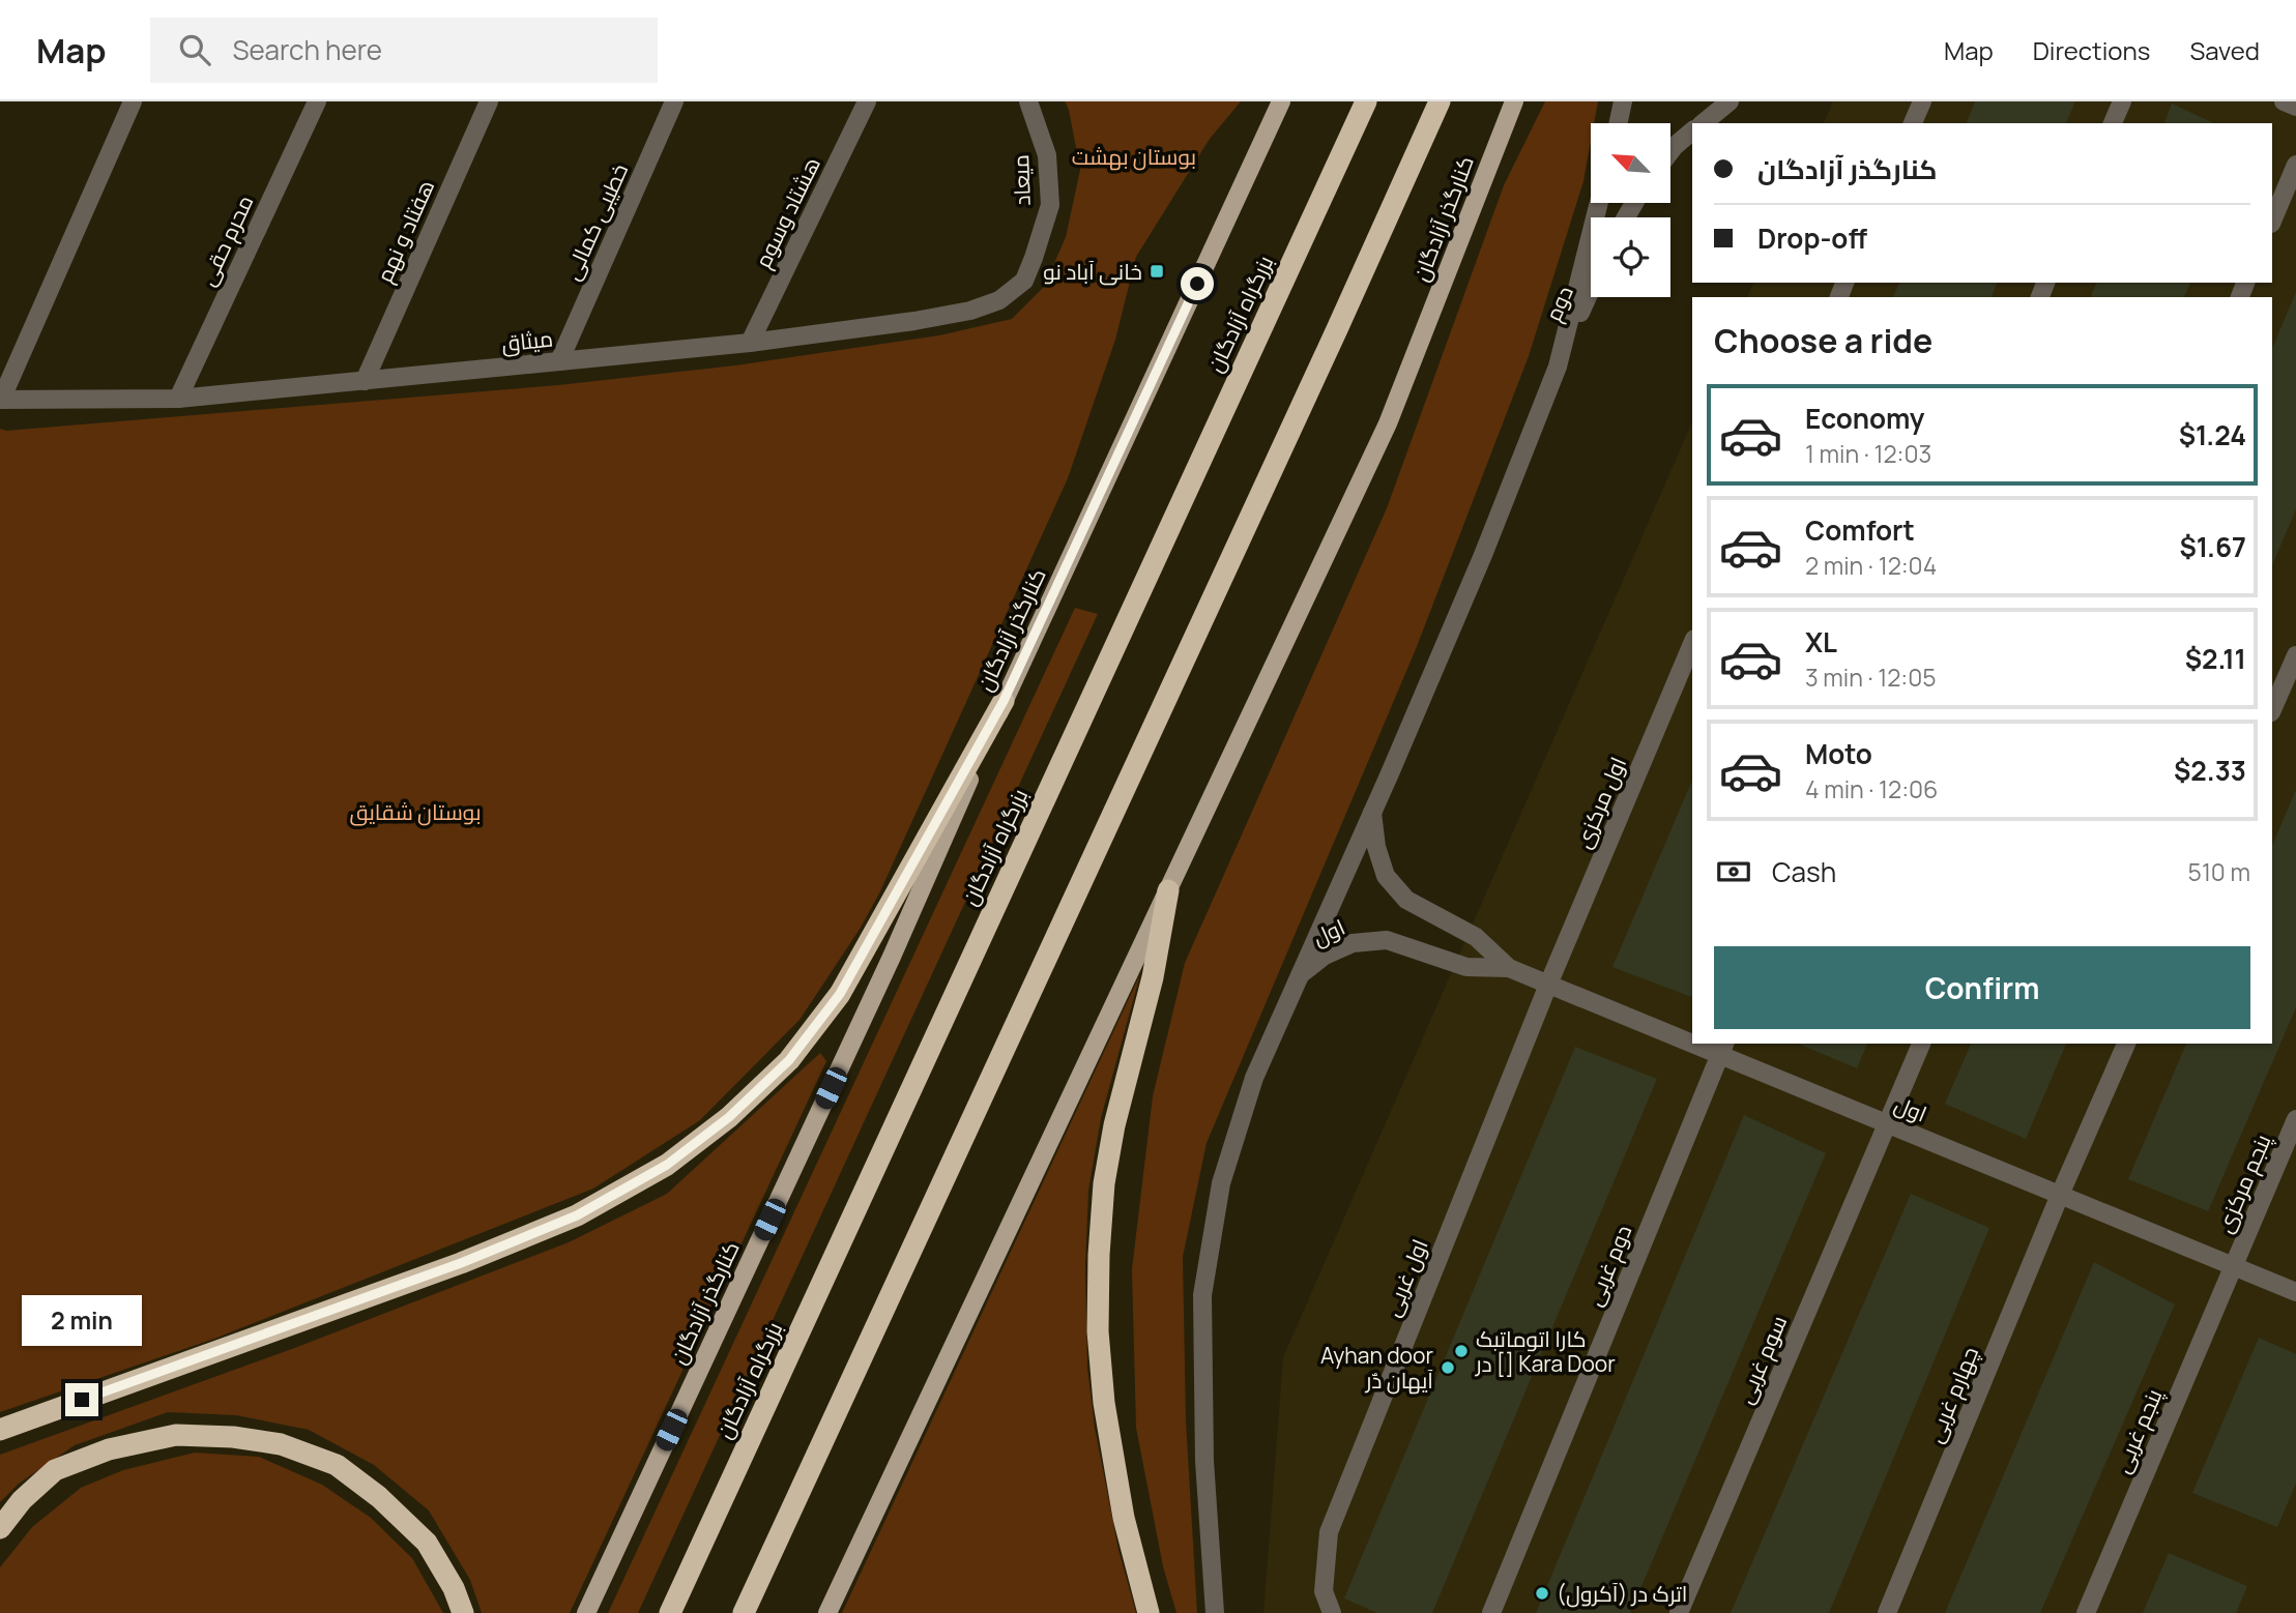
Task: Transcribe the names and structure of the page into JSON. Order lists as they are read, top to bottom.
{
  "streets": {
    "highway": ["بزرگراه آزادگان"],
    "main road": ["کنارگذر آزادگان"],
    "street": [
      "میعاد",
      "هشتاد وسوم",
      "خطیبی کمالی",
      "هفتاد و نهم",
      "محرم حقی",
      "دوم",
      "میثاق",
      "اول مرکزی",
      "اول",
      "پنجم مرکزی",
      "دوم غربی",
      "اول غربی",
      "سوم غربی",
      "چهارم غربی",
      "پنجم غربی"
    ]
  },
  "crossings": [
    ["میعاد", "میثاق"],
    ["هشتاد وسوم", "میثاق"],
    ["خطیبی کمالی", "میثاق"],
    ["هفتاد و نهم", "میثاق"],
    ["محرم حقی", "میثاق"],
    ["اول مرکزی", "اول"],
    ["اول مرکزی", "اول غربی"],
    ["اول", "پنجم مرکزی"],
    ["اول", "دوم غربی"],
    ["اول", "اول غربی"],
    ["اول", "سوم غربی"],
    ["اول", "چهارم غربی"],
    ["اول", "پنجم غربی"],
    ["پنجم مرکزی", "پنجم غربی"]
  ],
  "parks": ["بوستان بهشت", "بوستان شقایق"],
  "places": {
    "transit": ["خانی آباد نو"],
    "other": ["کارا اتوماتیک در [] Kara Door", "Ayhan door آیهان دٌر", "اترک در (آکرول)"]
  },
  "north": "top left",
  "page": {
    "header": "Map",
    "search": "Search here",
    "nav": ["Map", "Directions", "Saved"],
    "banner": ["کنارگذر آزادگان", "Drop-off"],
    "heading": "Choose a ride",
    "list": [
      {
        "name": "Economy",
        "note": "1 min · 12:03",
        "value": "$1.24"
      },
      {
        "name": "Comfort",
        "note": "2 min · 12:04",
        "value": "$1.67"
      },
      {
        "name": "XL",
        "note": "3 min · 12:05",
        "value": "$2.11"
      },
      {
        "name": "Moto",
        "note": "4 min · 12:06",
        "value": "$2.33"
      }
    ],
    "pay": ["Cash", "510 m"],
    "buttons": "Confirm",
    "bubble": "2 min"
  }
}
